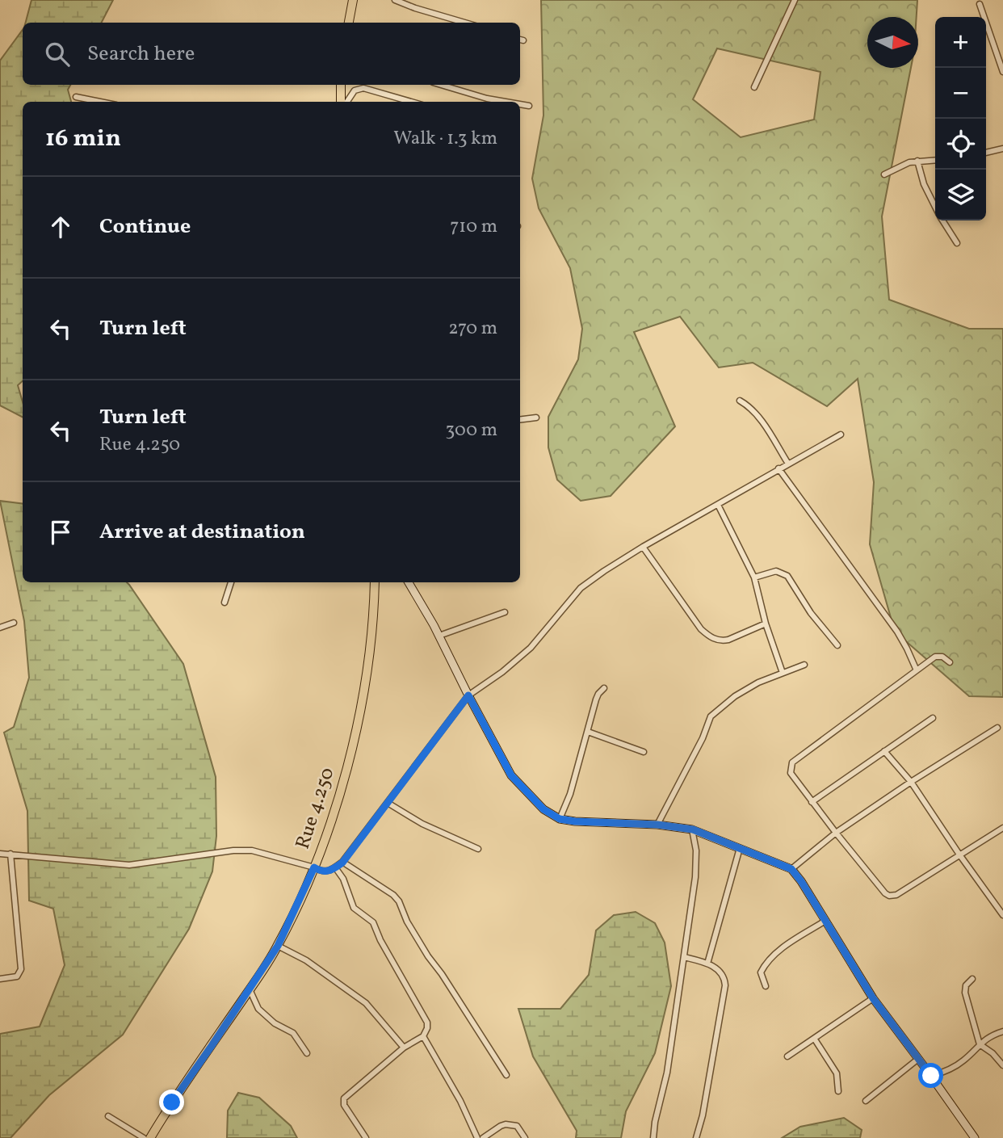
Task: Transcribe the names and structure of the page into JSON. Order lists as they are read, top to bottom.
{
  "streets": {
    "main road": ["Rue 4.250"]
  },
  "north": "right",
  "page": {
    "map_buttons": ["+", "−"],
    "search": "Search here",
    "heading": ["16 min", "Walk · 1.3 km"],
    "list": [
      ["Continue", "710 m"],
      ["Turn left", "270 m"],
      ["Turn left", "Rue 4.250", "300 m"],
      "Arrive at destination"
    ]
  }
}
